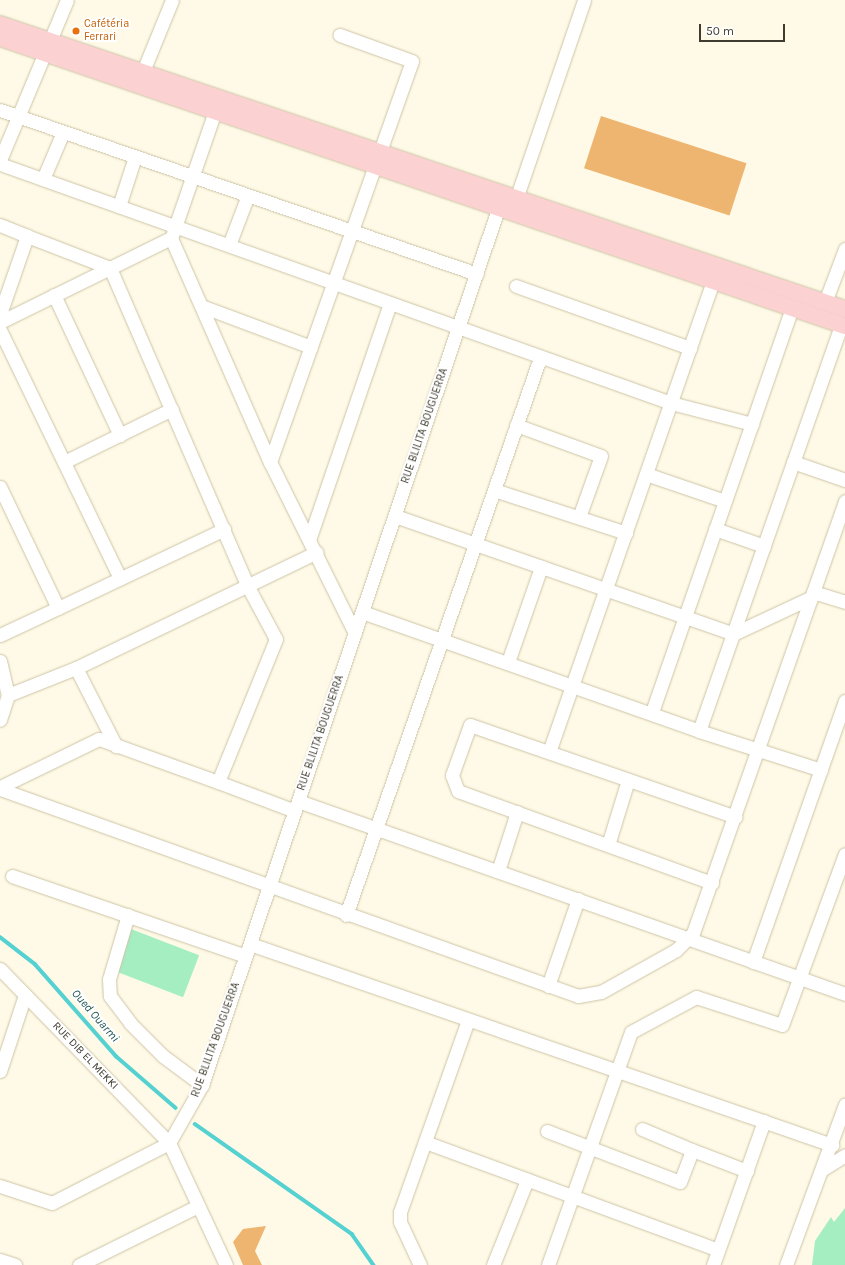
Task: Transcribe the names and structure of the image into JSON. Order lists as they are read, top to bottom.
{
  "streets": {
    "street": ["RUE BLILITA BOUGUERRA", "RUE DIB EL MEKKI"]
  },
  "crossings": [
    ["RUE BLILITA BOUGUERRA", "RUE DIB EL MEKKI"]
  ],
  "water": ["Oued Ouarmi"],
  "places": ["Cafétéria Ferrari"],
  "scale_bar": "50 m"
}
